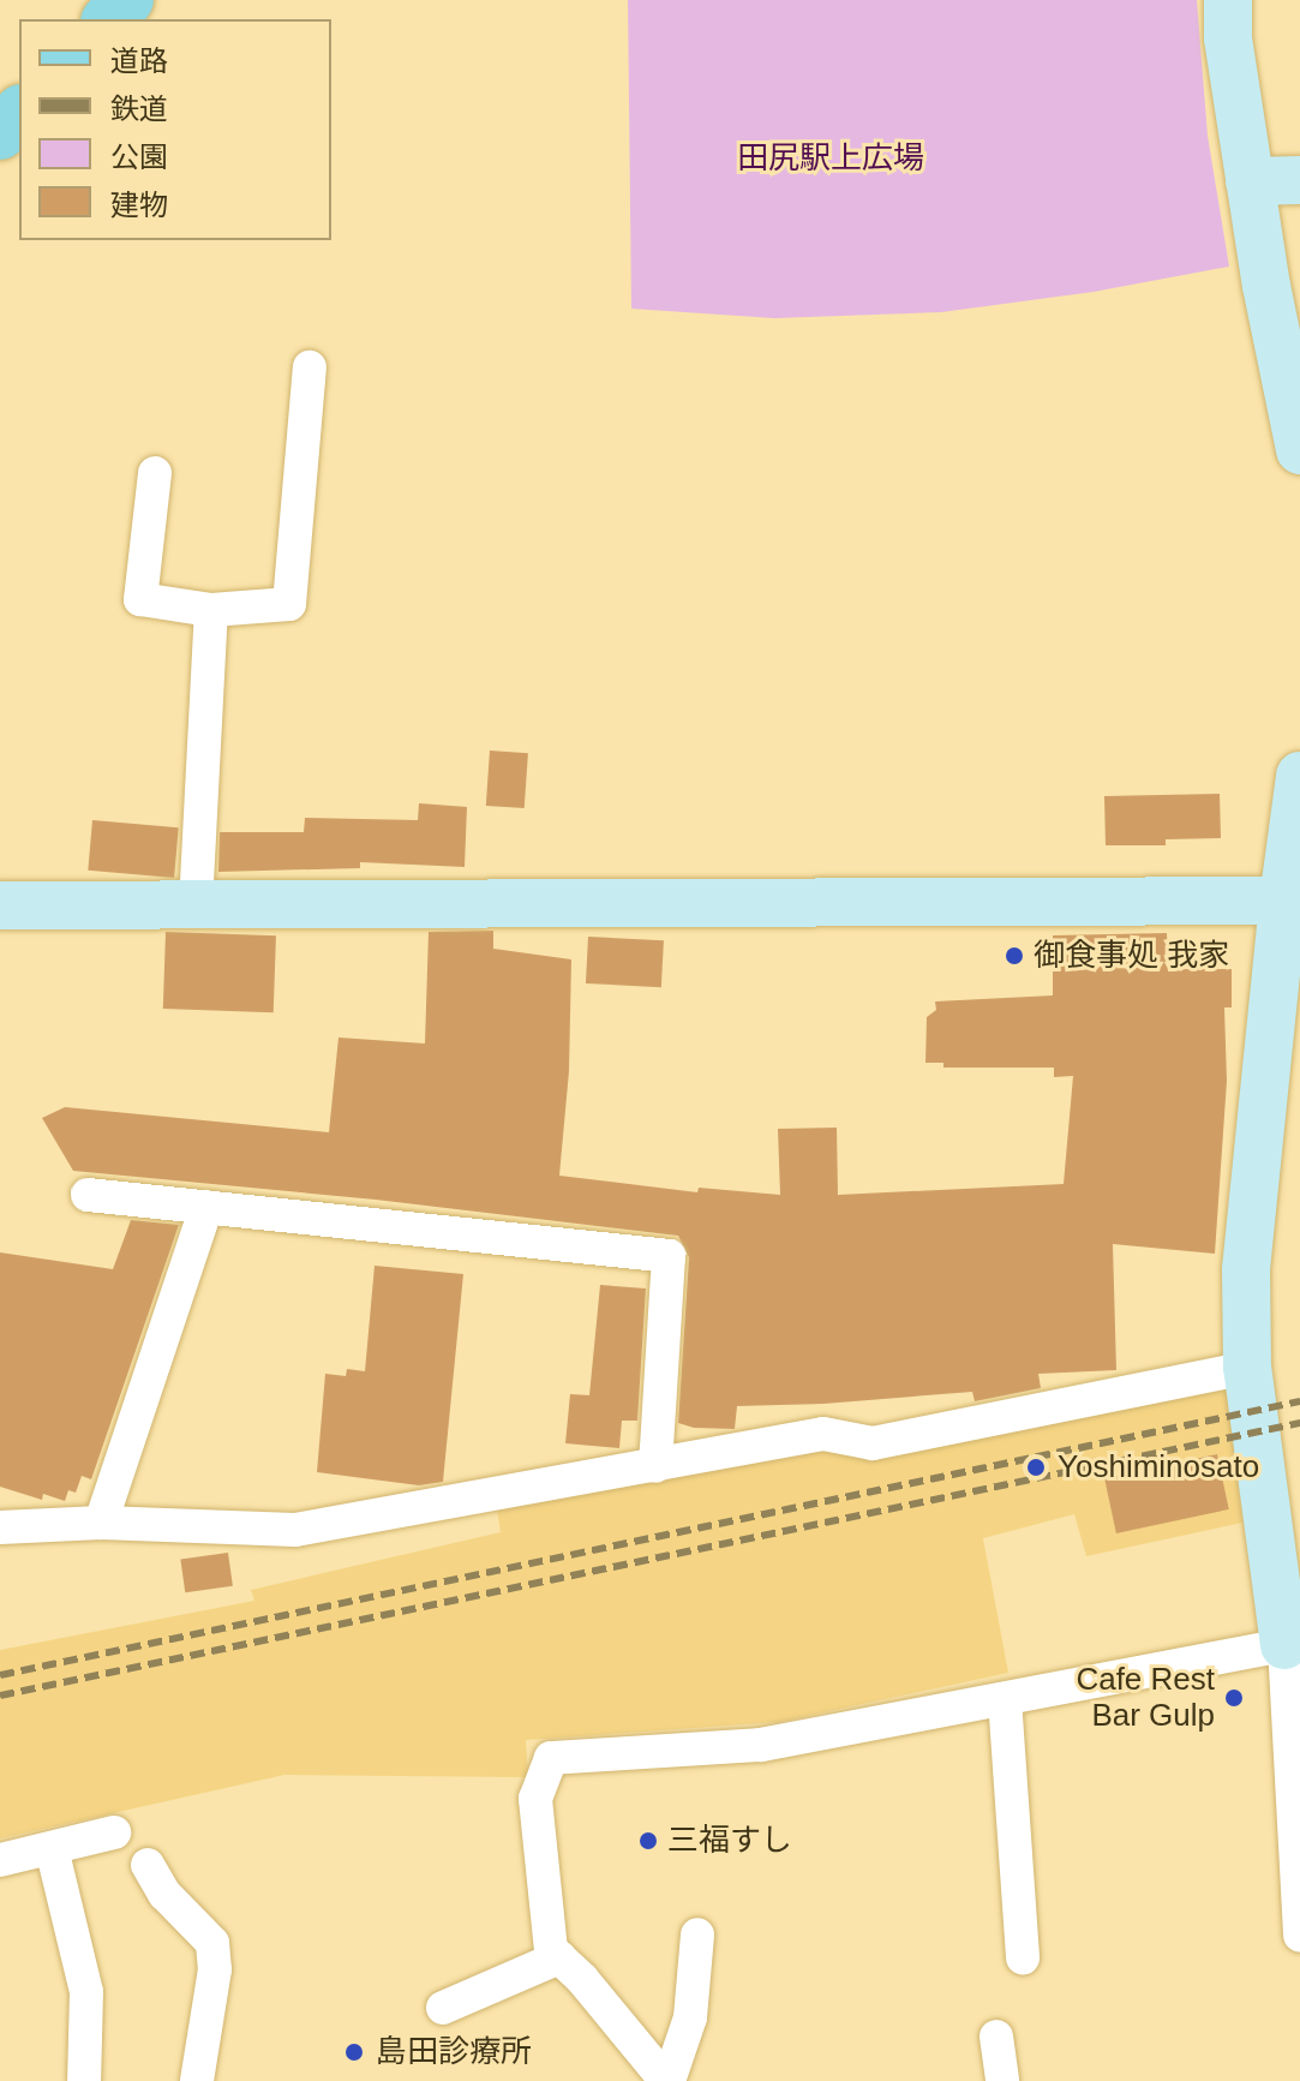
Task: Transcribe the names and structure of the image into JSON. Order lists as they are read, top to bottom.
{
  "parks": ["田尻駅上広場"],
  "places": [
    "御食事処 我家",
    "Yoshiminosato",
    "Cafe Rest Bar Gulp",
    "三福すし",
    "島田診療所"
  ],
  "legend": [
    "道路",
    "鉄道",
    "公園",
    "建物"
  ]
}
